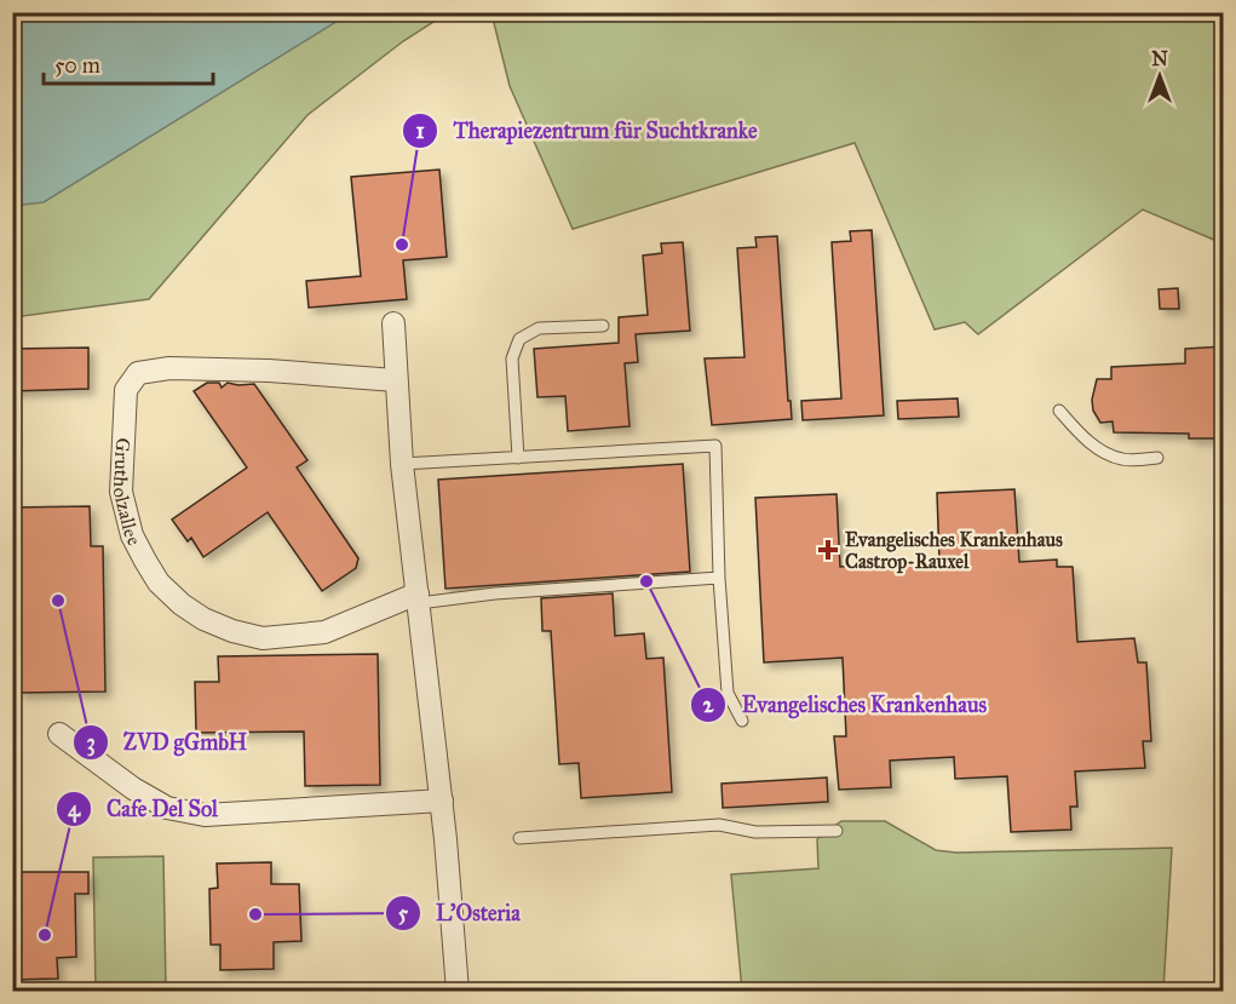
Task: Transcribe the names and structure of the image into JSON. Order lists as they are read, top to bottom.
{
  "streets": {
    "street": ["Grutholzallee"]
  },
  "places": {
    "other": [
      "Therapiezentrum für Suchtkranke",
      "Evangelisches Krankenhaus",
      "ZVD gGmbH",
      "L'Osteria",
      "Cafe Del Sol"
    ],
    "health": ["Evangelisches Krankenhaus Castrop-Rauxel"]
  },
  "scale_bar": "50 m",
  "north": "top"
}
